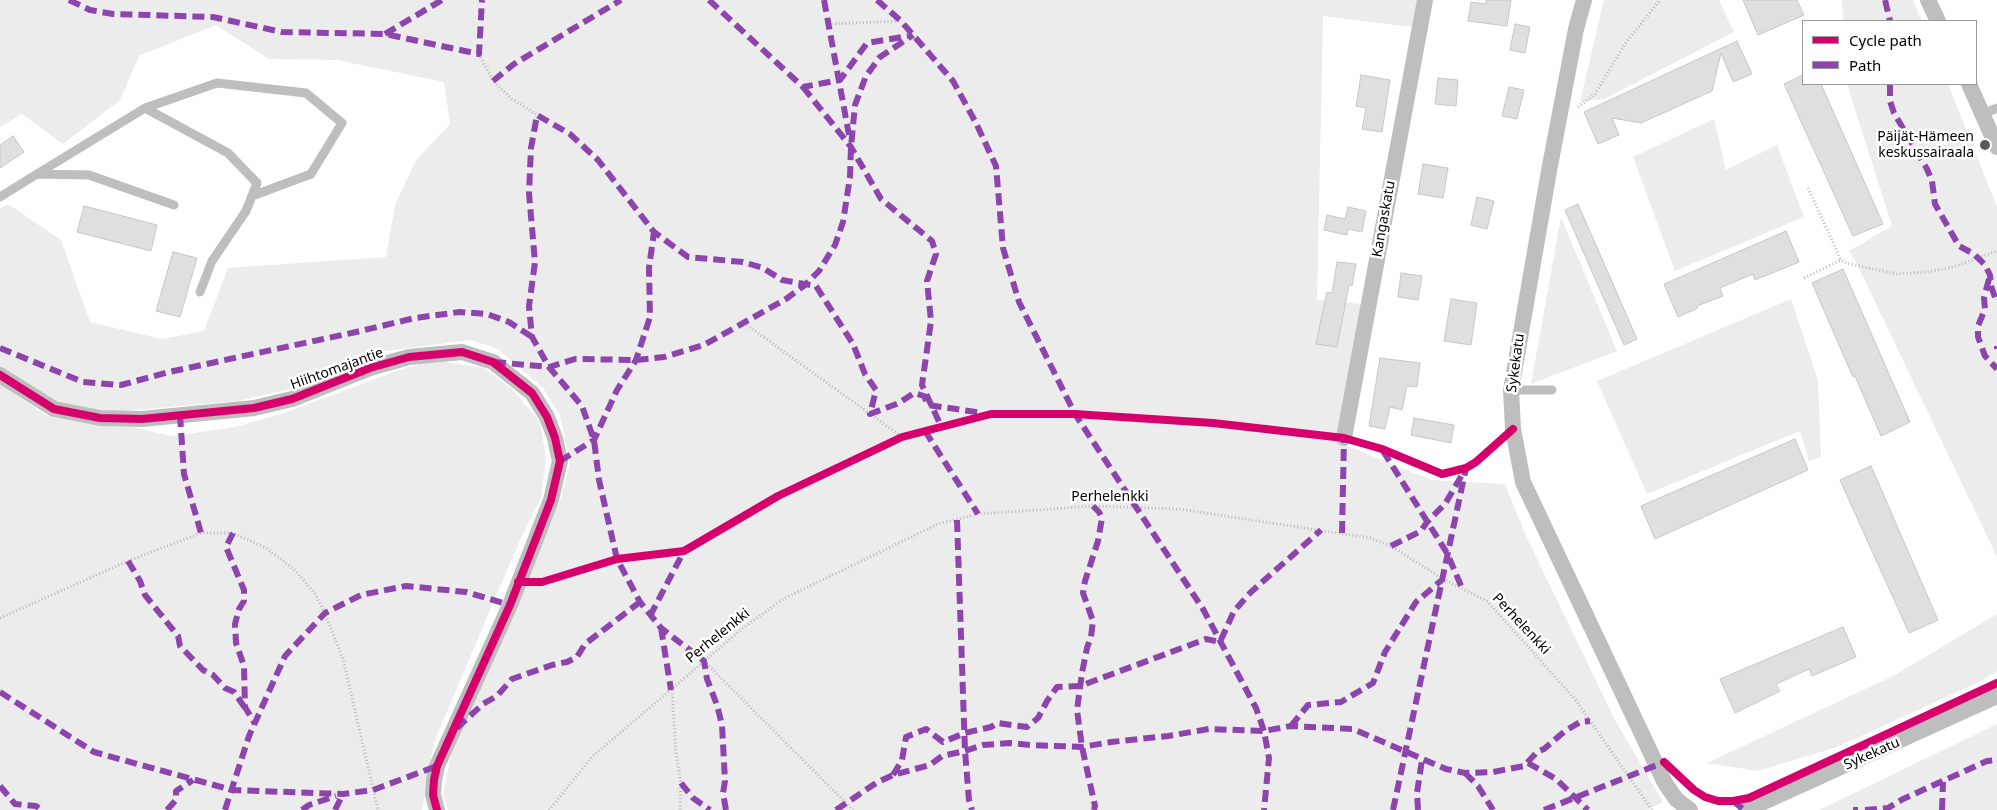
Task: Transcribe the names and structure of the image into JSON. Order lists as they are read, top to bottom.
{
  "streets": {
    "street": ["Kangaskatu", "Sykekatu", "Hiihtomajantie"],
    "path": ["Perhelenkki"]
  },
  "places": ["Päijät-Hämeen keskussairaala"],
  "legend": ["Cycle path", "Path"]
}
